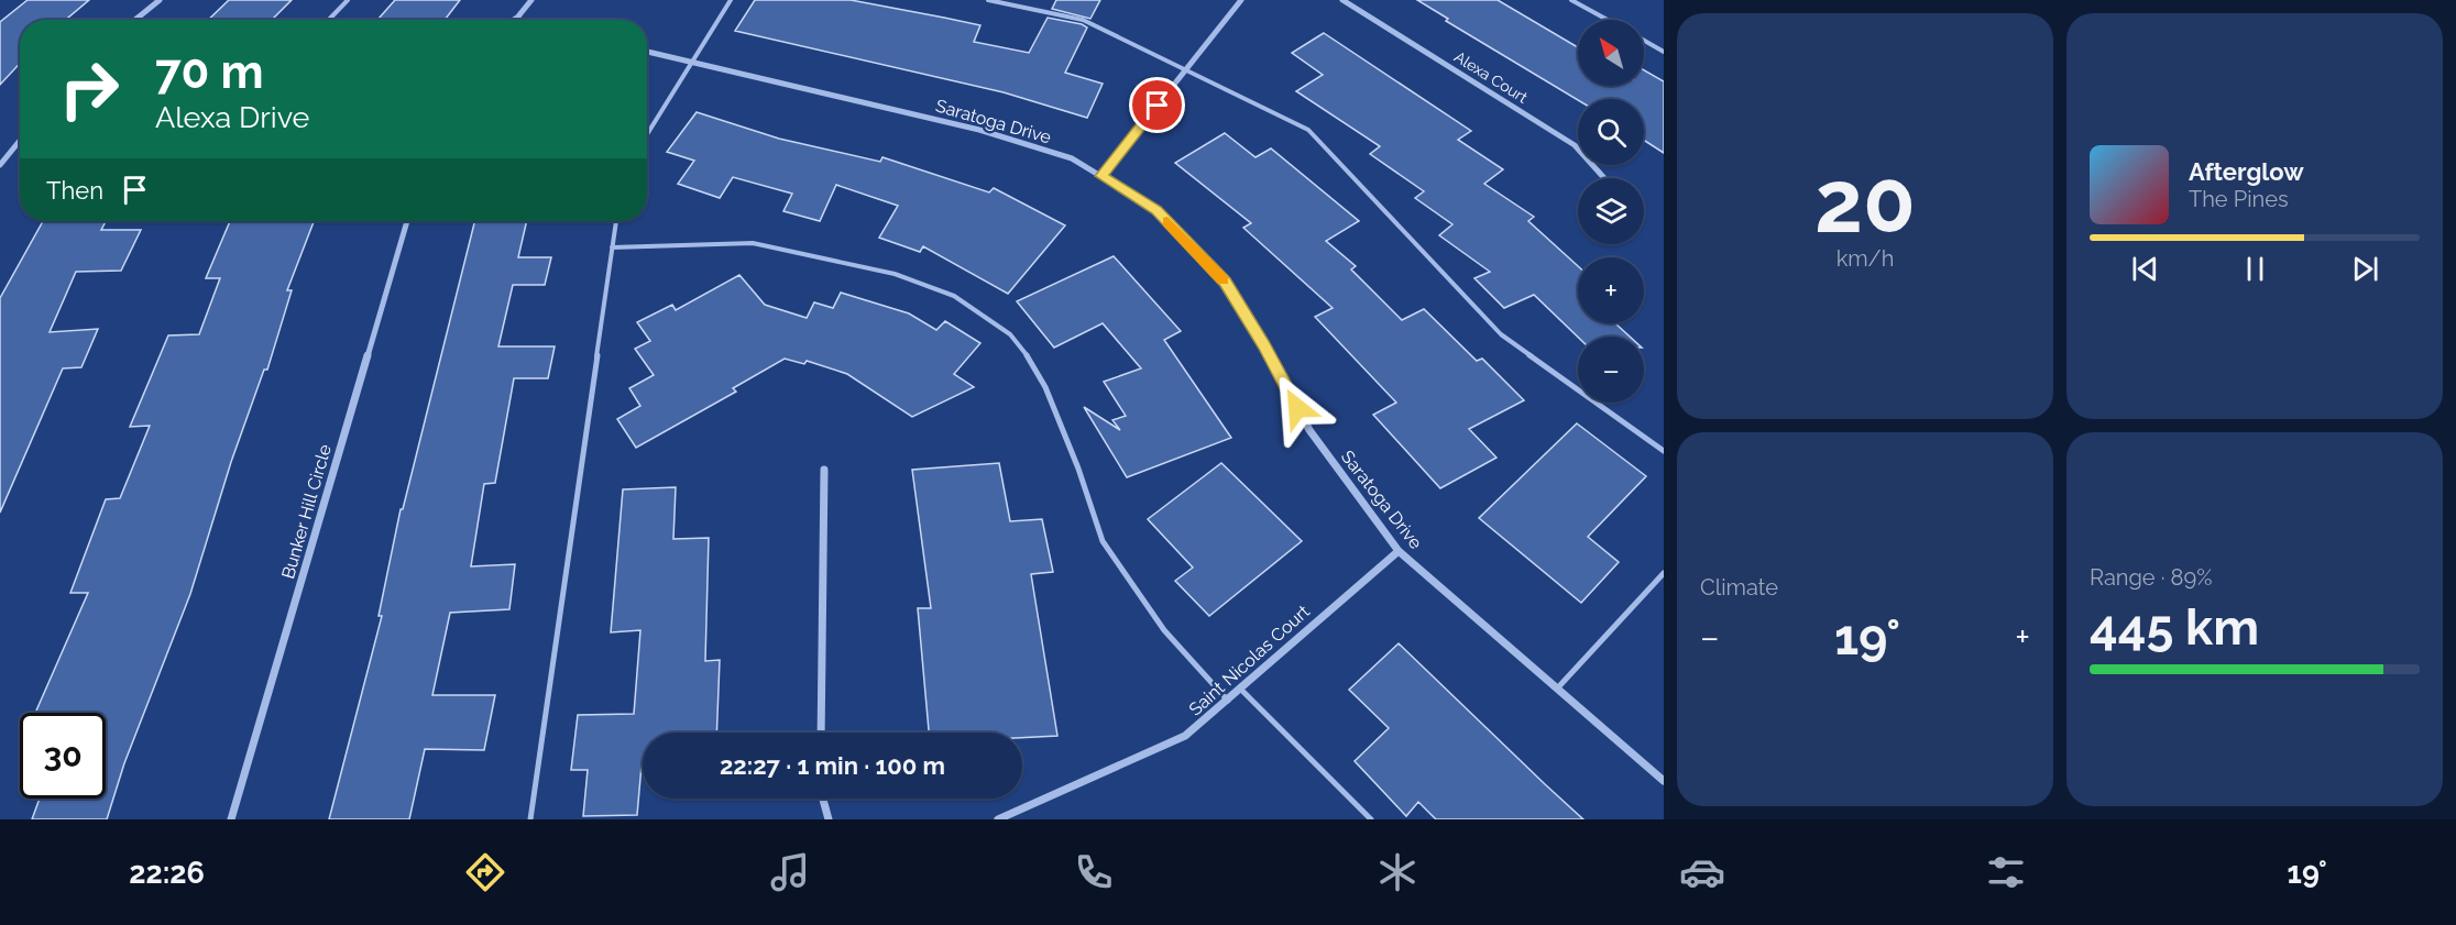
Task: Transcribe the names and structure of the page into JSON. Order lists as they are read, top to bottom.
{
  "streets": {
    "street": [
      "Alexa Court",
      "Saratoga Drive",
      "Bunker Hill Circle",
      "Saint Nicolas Court"
    ]
  },
  "crossings": [
    ["Saratoga Drive", "Saint Nicolas Court"]
  ],
  "north": "top left",
  "page": {
    "tile": [
      ["20", "km/h"],
      "Climate",
      ["Range · 89%", "445 km"]
    ],
    "map_buttons": ["+", "−"],
    "turn": ["70 m", "Alexa Drive"],
    "song": ["Afterglow", "The Pines"],
    "then": "Then",
    "heat": ["−", "19°", "+"],
    "limit": "30",
    "trip": "22:27 · 1 min · 100 m",
    "tabs": ["22:26", "19°"]
  }
}
